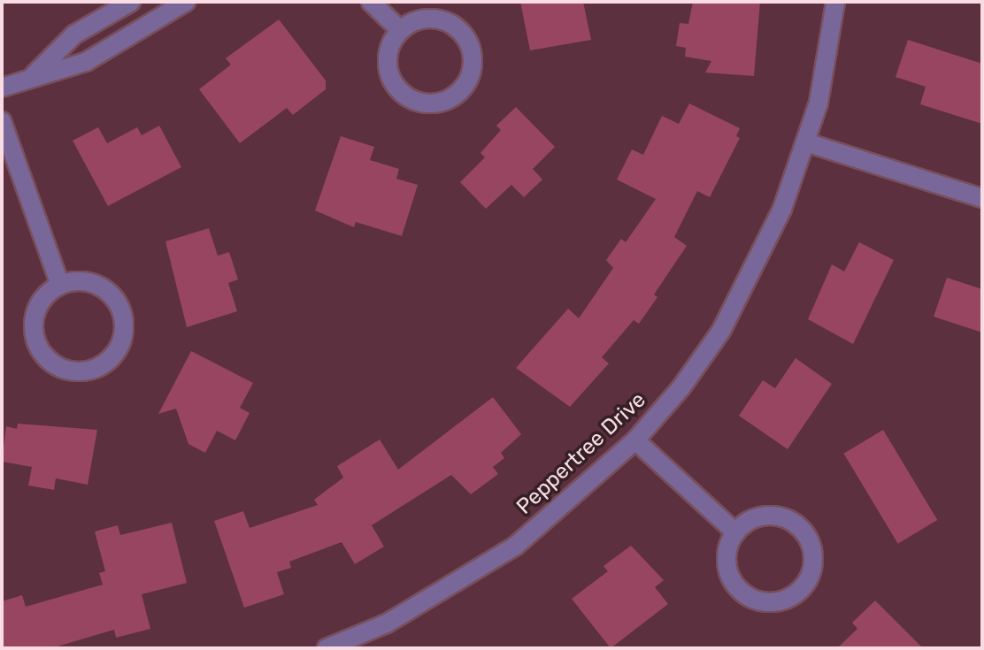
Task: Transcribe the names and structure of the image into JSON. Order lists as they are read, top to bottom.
{
  "streets": {
    "street": ["Peppertree Drive"]
  }
}
